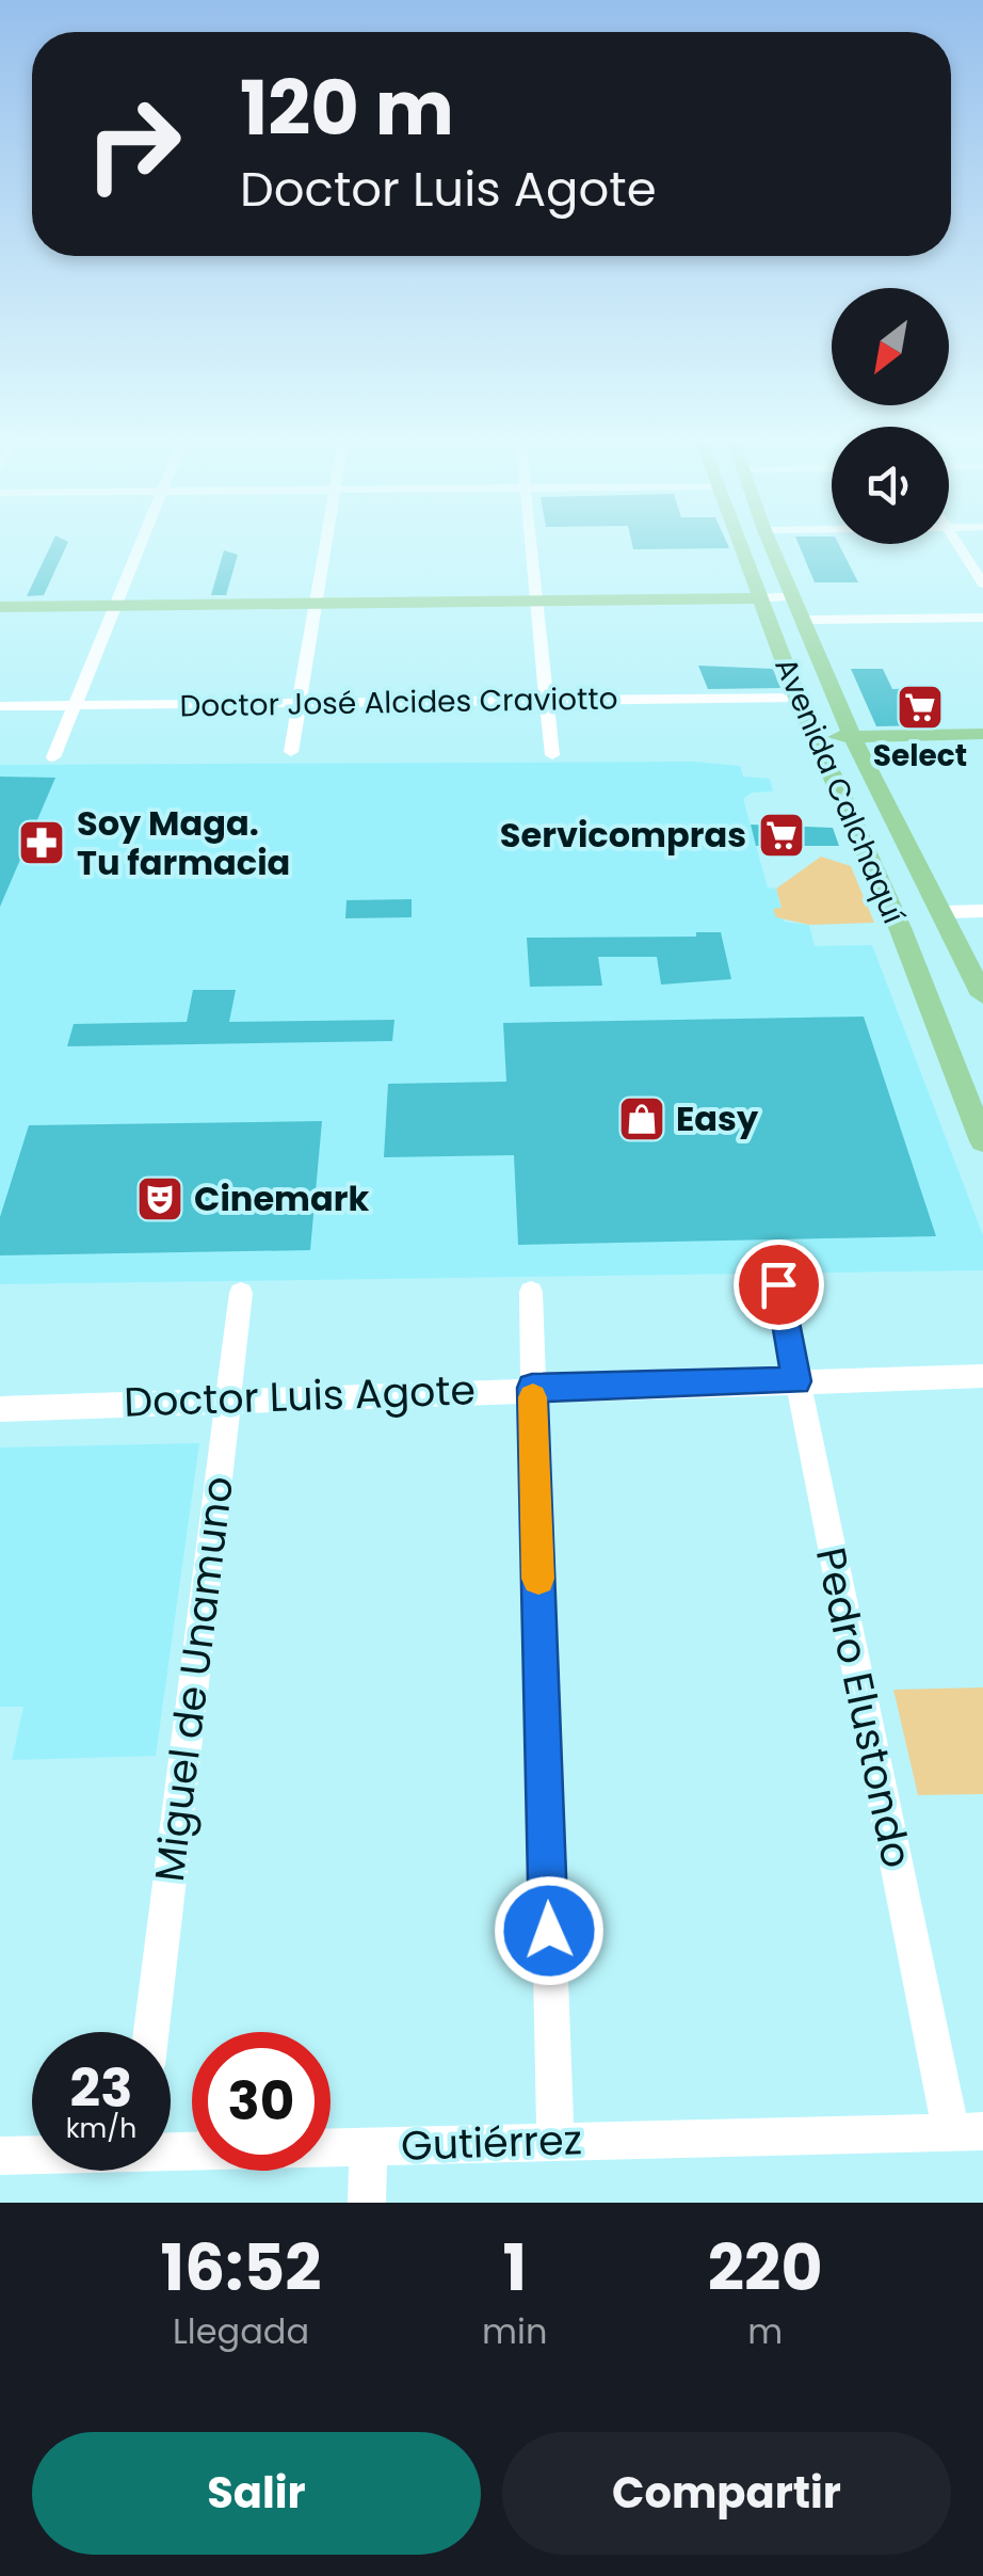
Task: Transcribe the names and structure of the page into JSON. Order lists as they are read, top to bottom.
{
  "streets": {
    "main road": ["Avenida Calchaquí"],
    "street": [
      "Doctor José Alcides Craviotto",
      "Doctor Luis Agote",
      "Miguel de Unamuno",
      "Pedro Elustondo",
      "Gutiérrez"
    ]
  },
  "crossings": [
    ["Doctor José Alcides Craviotto", "Avenida Calchaquí"],
    ["Doctor Luis Agote", "Miguel de Unamuno"],
    ["Doctor Luis Agote", "Pedro Elustondo"],
    ["Pedro Elustondo", "Gutiérrez"]
  ],
  "places": {
    "supermarket": ["Select", "Servicompras"],
    "pharmacy": ["Soy Maga. Tu farmacia"],
    "shop": ["Easy"],
    "theatre": ["Cinemark"]
  },
  "north": "bottom left",
  "page": {
    "turn": ["120 m", "Doctor Luis Agote"],
    "speed": "23 km/h",
    "limit": "30",
    "eta": [
      "16:52",
      "Llegada",
      "1",
      "min",
      "220",
      "m"
    ],
    "buttons": ["Salir", "Compartir"]
  }
}
